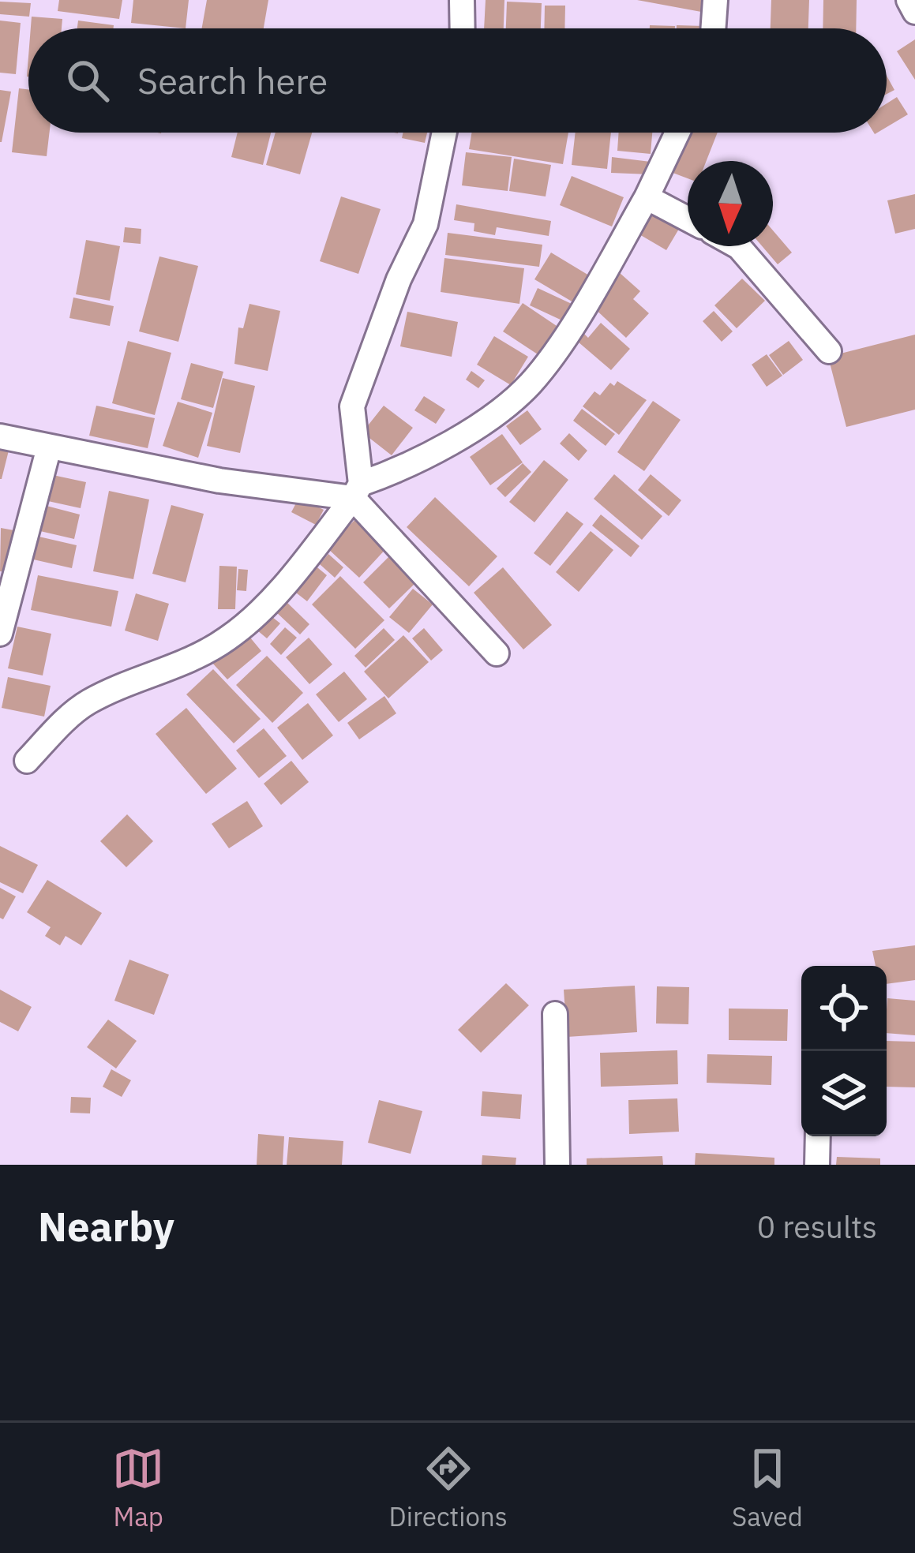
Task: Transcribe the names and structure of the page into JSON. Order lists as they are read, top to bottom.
{
  "north": "bottom",
  "page": {
    "search": "Search here",
    "heading": ["Nearby", "0 results"],
    "nav": ["Map", "Directions", "Saved"]
  }
}
